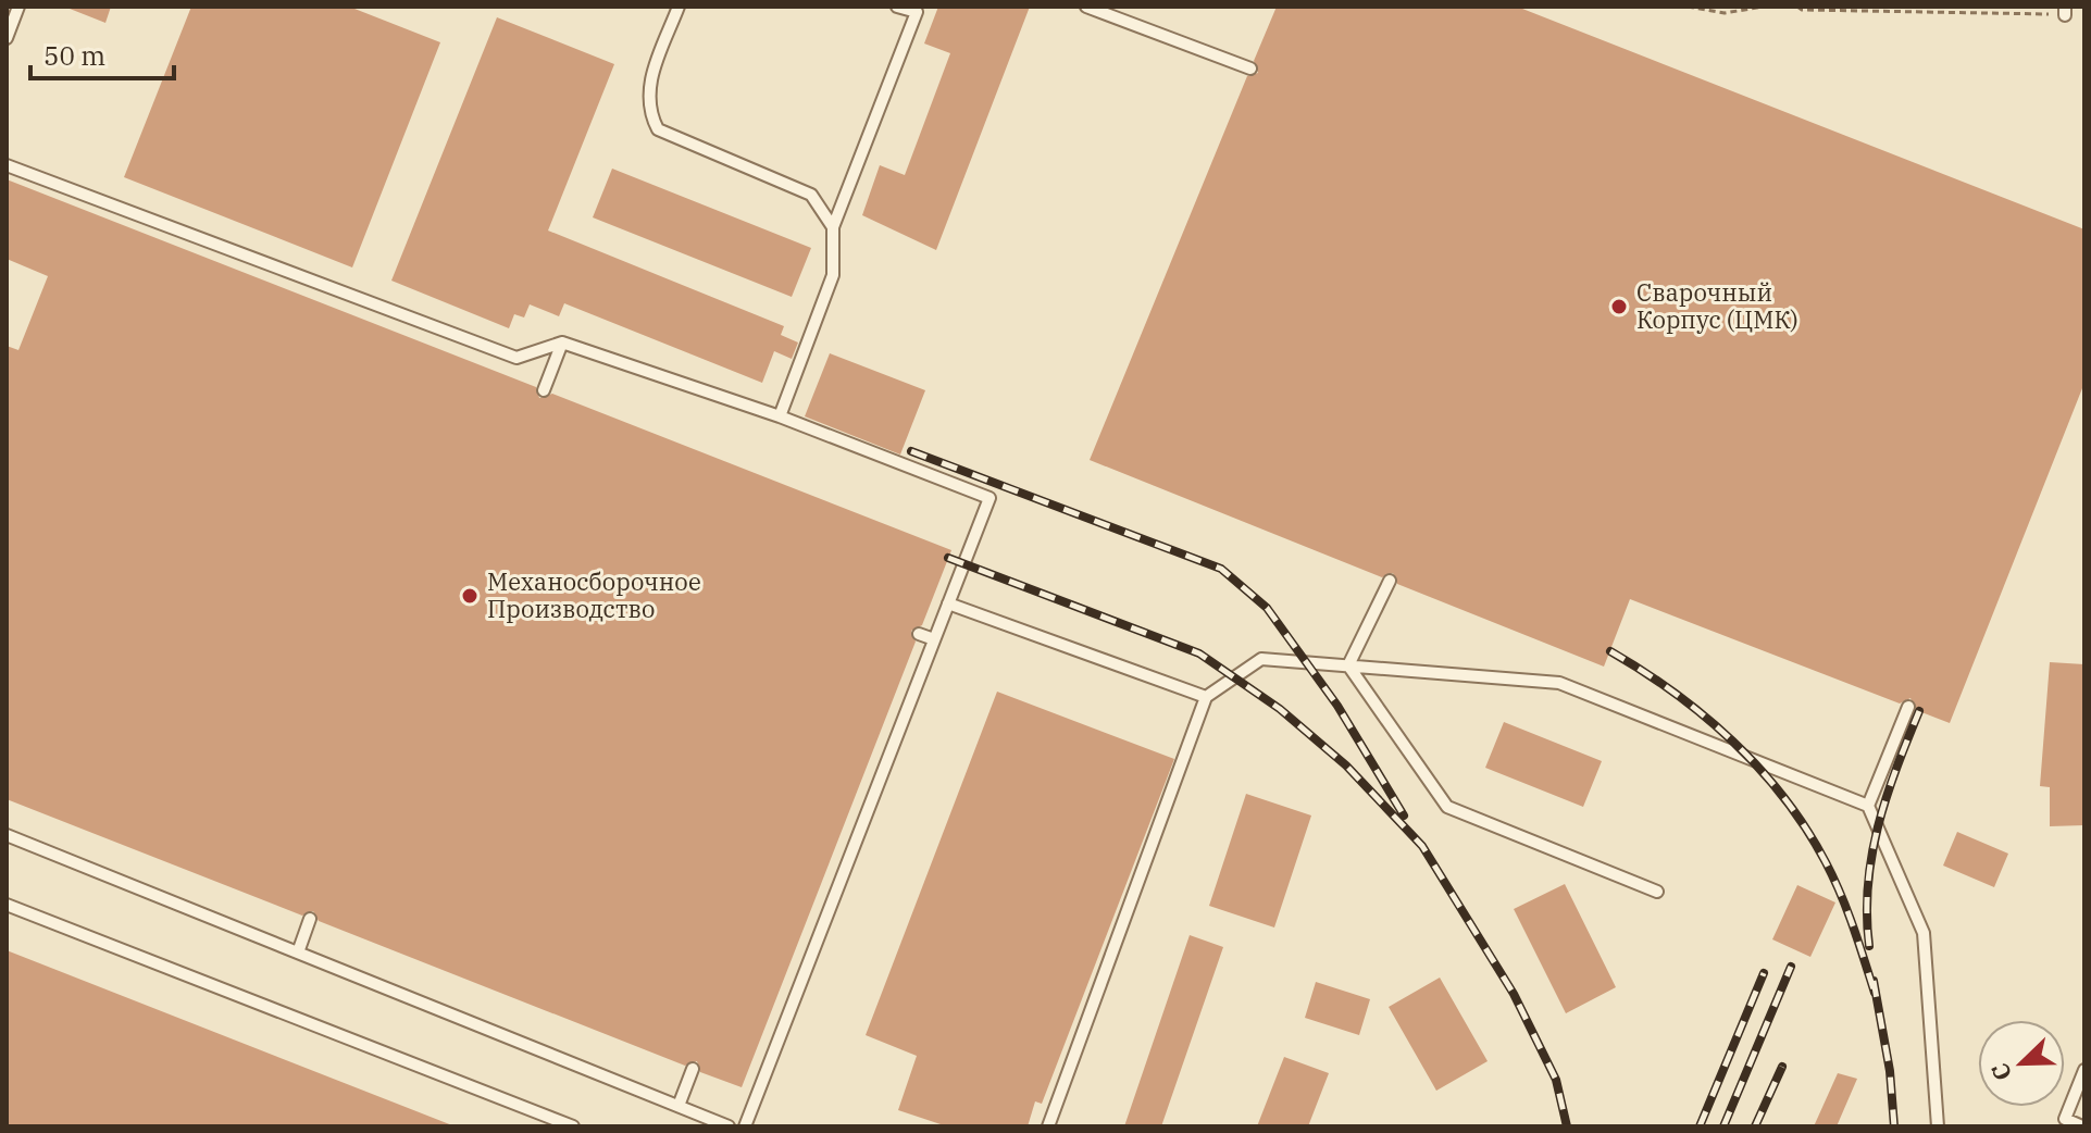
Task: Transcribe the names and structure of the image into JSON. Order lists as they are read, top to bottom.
{
  "places": ["Сварочный Корпус (ЦМК)", "Механосборочное Производство"],
  "scale_bar": "50 m",
  "north": "bottom left"
}
